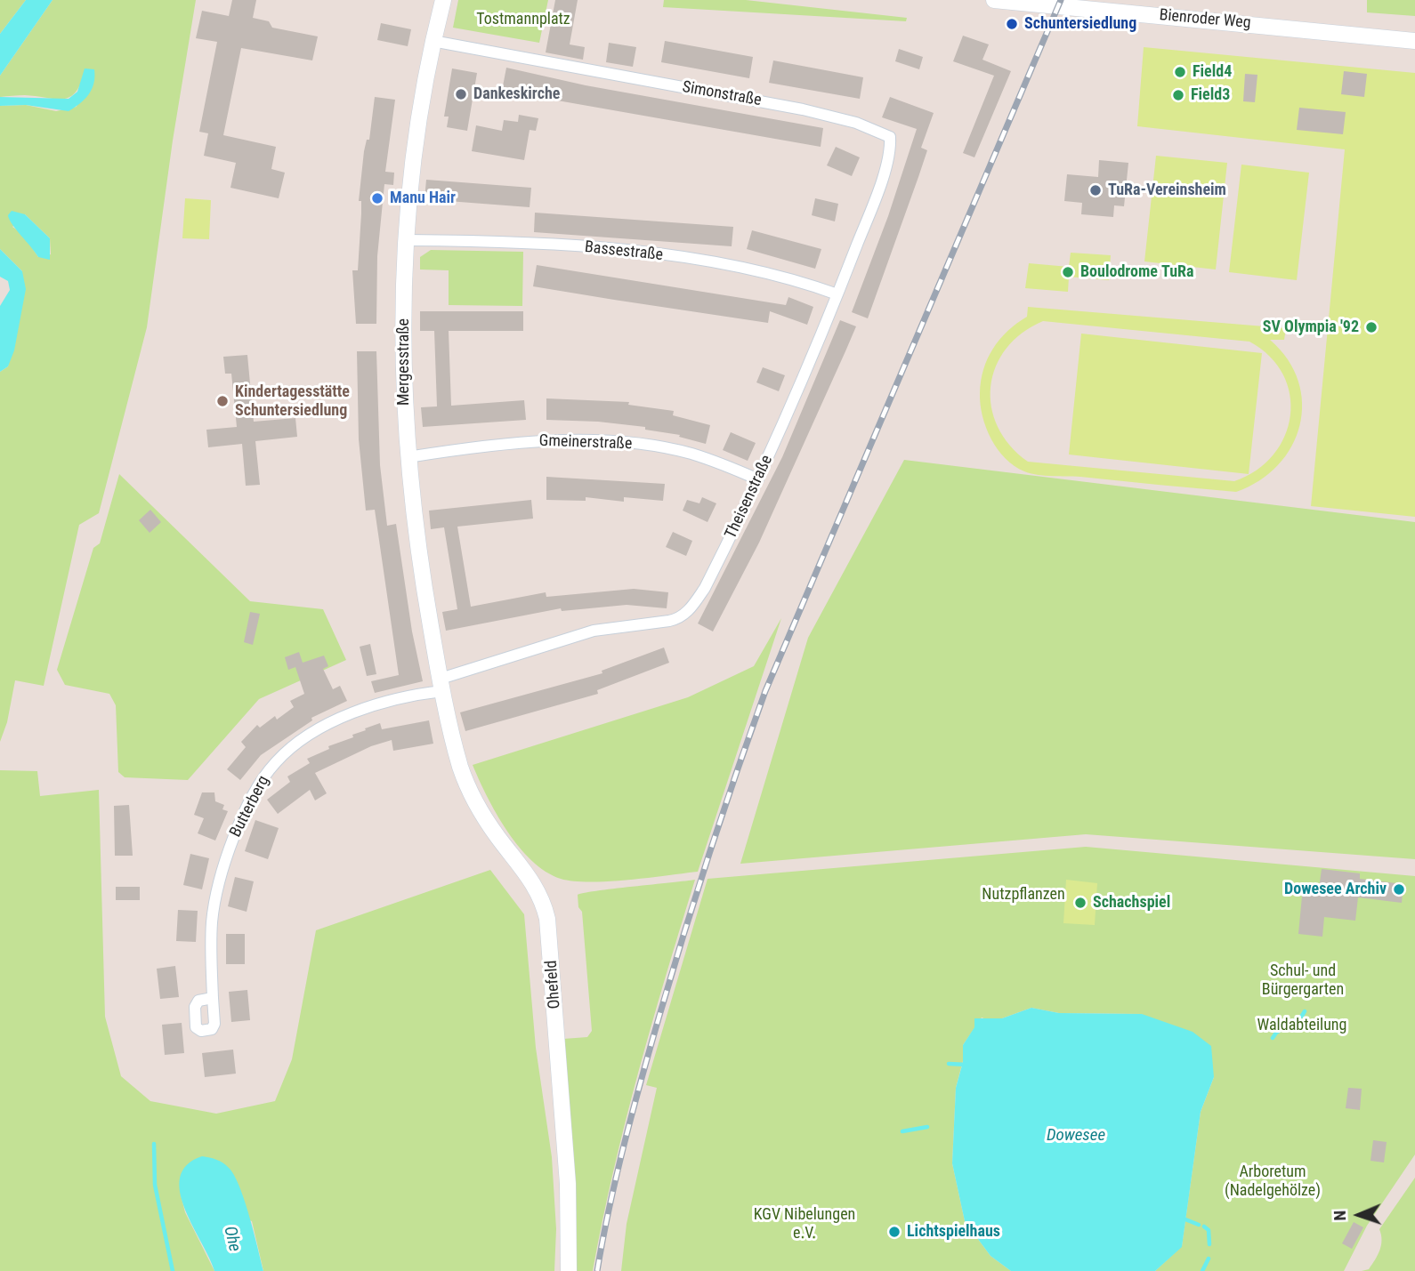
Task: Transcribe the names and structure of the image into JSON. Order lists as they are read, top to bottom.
{
  "streets": {
    "street": [
      "Bienroder Weg",
      "Simonstraße",
      "Bassestraße",
      "Mergesstraße",
      "Gmeinerstraße",
      "Theisenstraße",
      "Butterberg",
      "Ohefeld"
    ]
  },
  "crossings": [
    ["Simonstraße", "Mergesstraße"],
    ["Simonstraße", "Theisenstraße"],
    ["Bassestraße", "Mergesstraße"],
    ["Bassestraße", "Theisenstraße"],
    ["Mergesstraße", "Gmeinerstraße"],
    ["Mergesstraße", "Theisenstraße"],
    ["Mergesstraße", "Butterberg"],
    ["Mergesstraße", "Ohefeld"],
    ["Gmeinerstraße", "Theisenstraße"],
    ["Theisenstraße", "Butterberg"]
  ],
  "water": ["Dowesee", "Ohe"],
  "parks": [
    "Tostmannplatz",
    "Nutzpflanzen",
    "Schul- und Bürgergarten",
    "Waldabteilung",
    "Arboretum (Nadelgehölze)",
    "KGV Nibelungen e.V."
  ],
  "places": [
    "Schuntersiedlung",
    "Field4",
    "Dankeskirche",
    "Field3",
    "TuRa-Vereinsheim",
    "Manu Hair",
    "Boulodrome TuRa",
    "SV Olympia '92",
    "Kindertagesstätte Schuntersiedlung",
    "Dowesee Archiv",
    "Schachspiel",
    "Lichtspielhaus"
  ],
  "north": "left"
}
